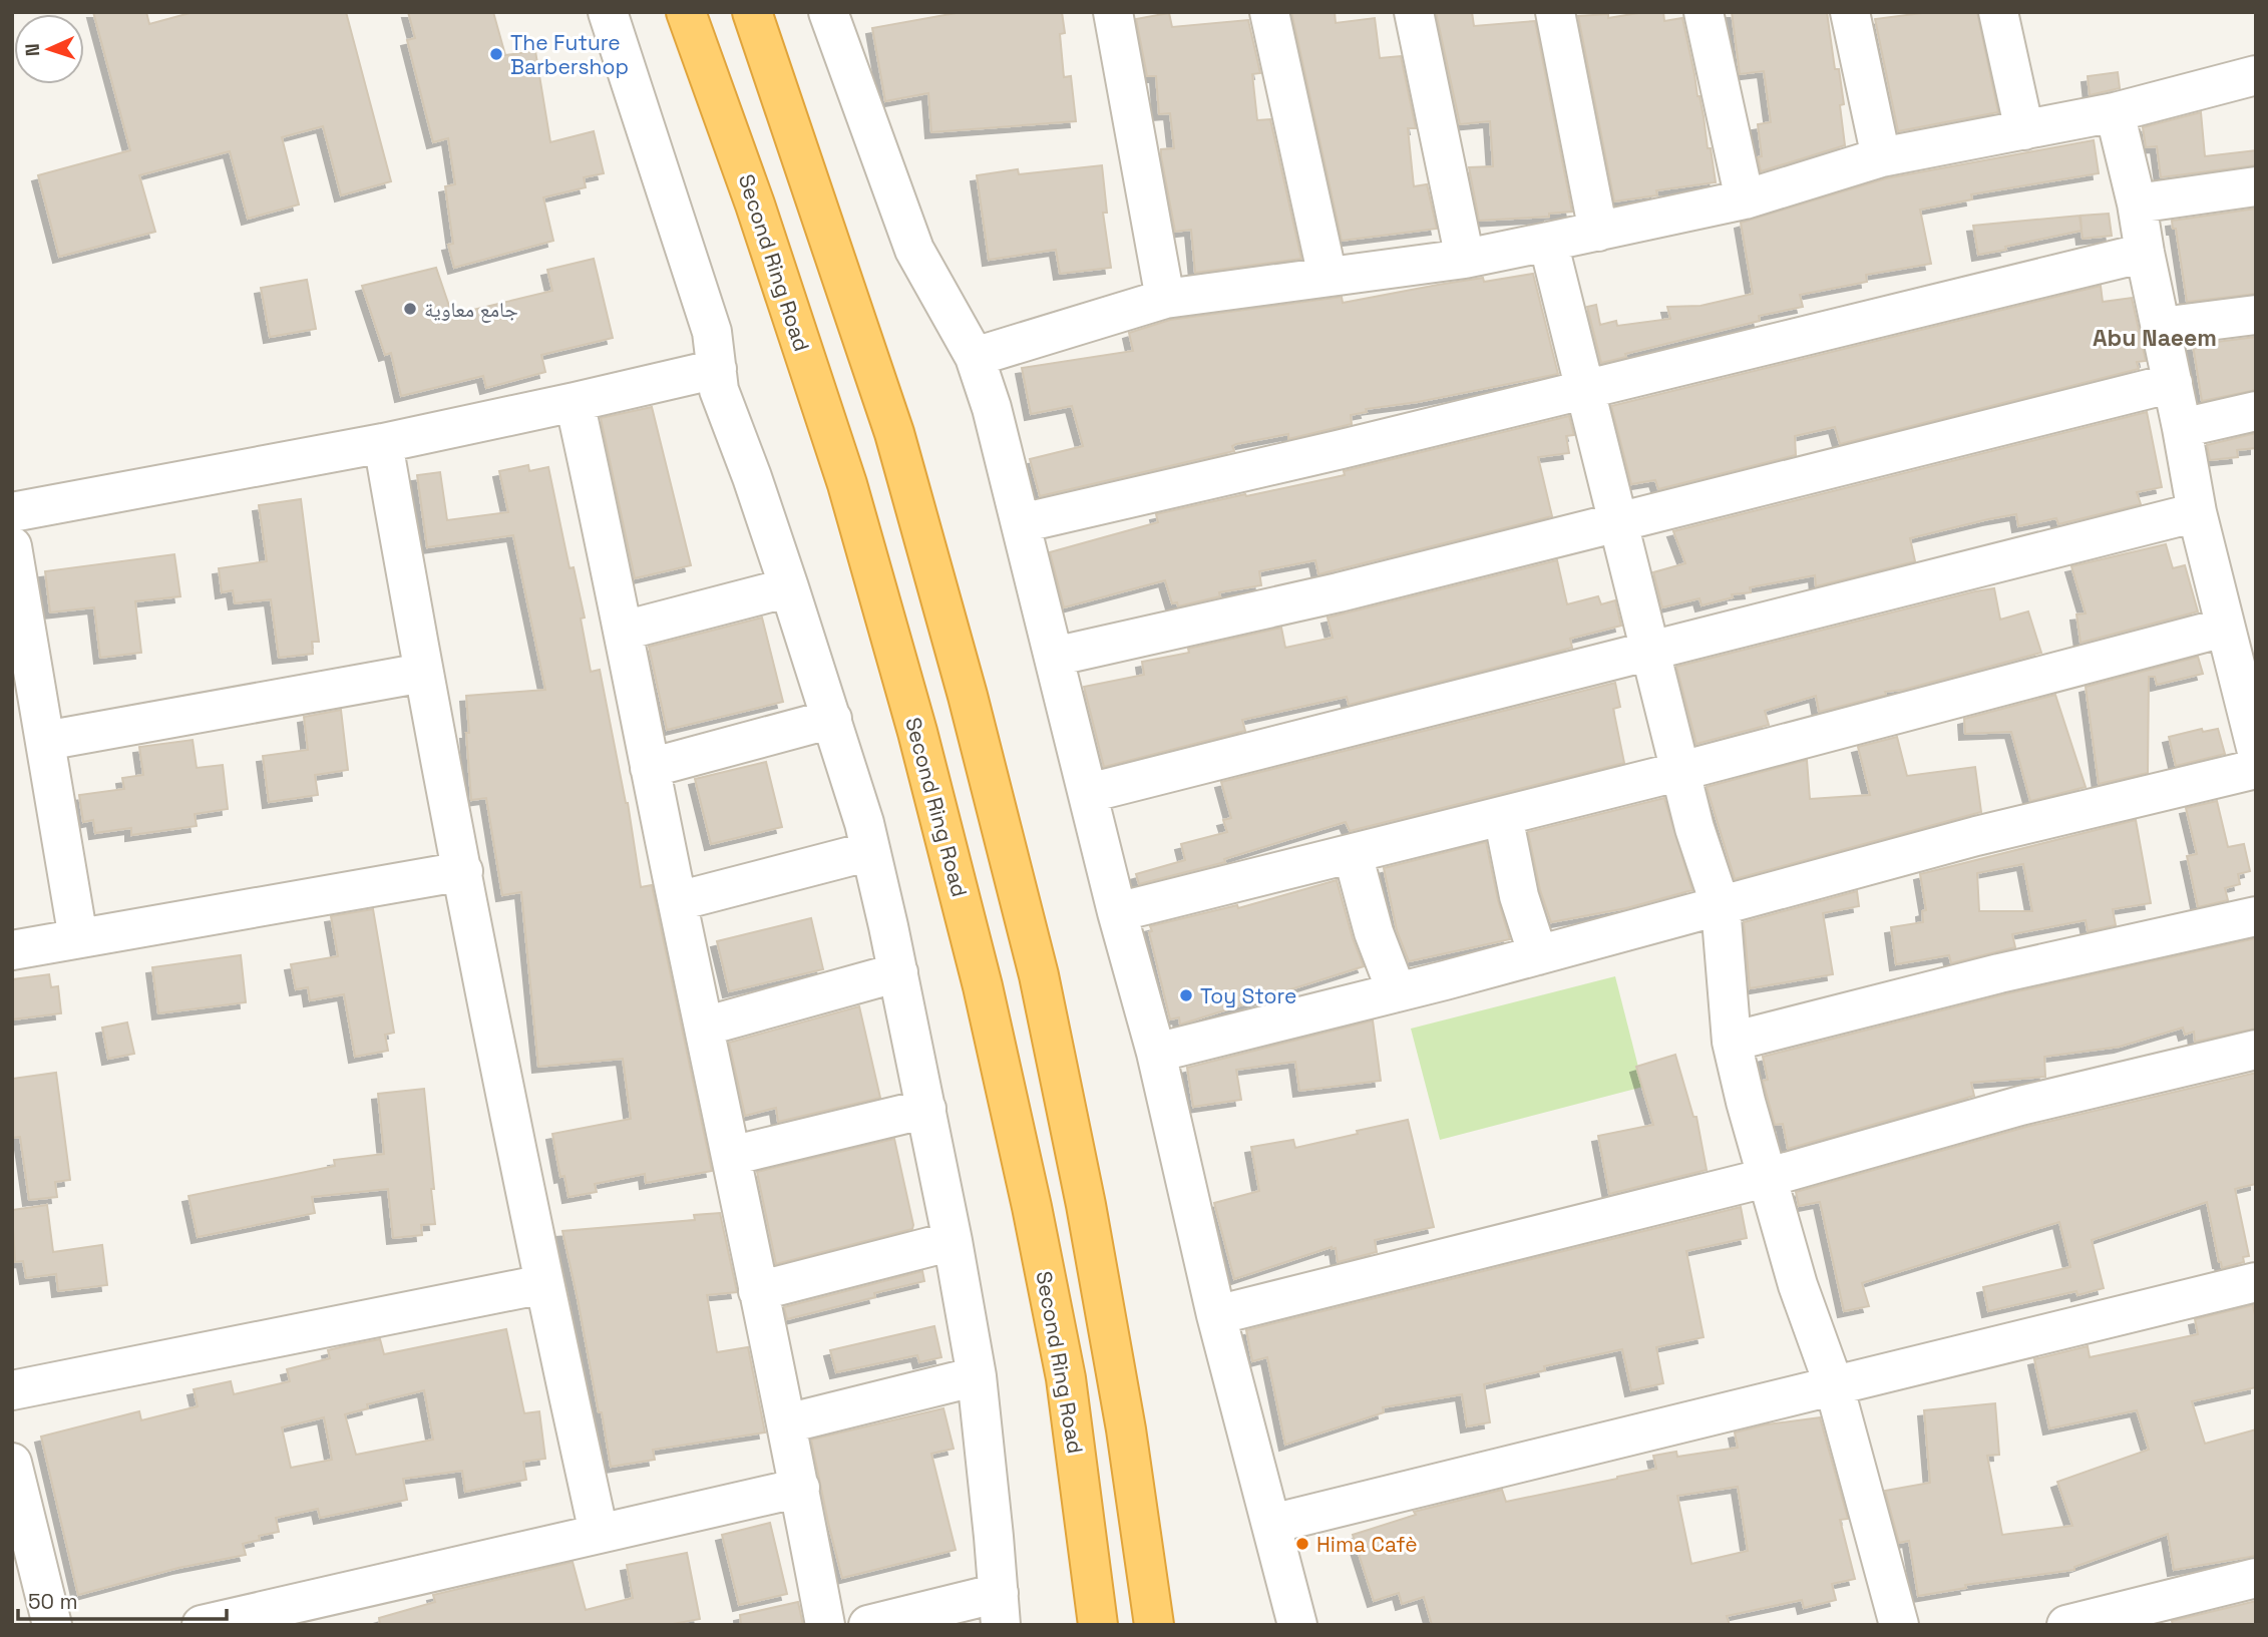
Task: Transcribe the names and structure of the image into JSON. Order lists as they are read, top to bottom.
{
  "streets": {
    "highway": ["Second Ring Road"]
  },
  "districts": ["Abu Naeem"],
  "places": [
    "The Future Barbershop",
    "جامع معاوية",
    "Toy Store",
    "Hima Cafè"
  ],
  "scale_bar": "50 m",
  "north": "left"
}
